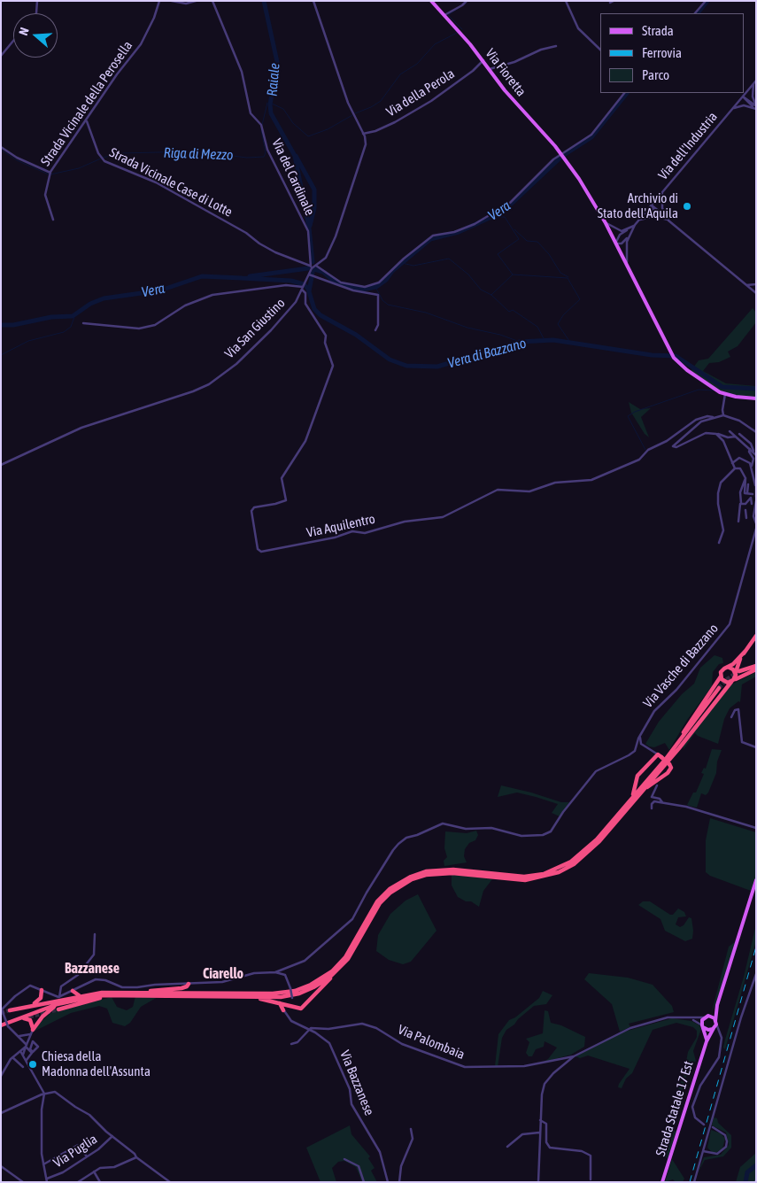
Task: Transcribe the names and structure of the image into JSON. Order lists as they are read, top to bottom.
{
  "streets": {
    "main road": ["Via Fioretta", "Strada Statale 17 Est"],
    "street": [
      "Via della Perola",
      "Strada Vicinale della Perosella",
      "Via dell'Industria",
      "Via del Cardinale",
      "Strada Vicinale Case di Lotte",
      "Via San Giustino",
      "Via Aquilentro",
      "Via Vasche di Bazzano",
      "Via Palombaia",
      "Via Bazzanese",
      "Via Puglia"
    ]
  },
  "crossings": [
    ["Via Fioretta", "Via della Perola"],
    ["Via Fioretta", "Via dell'Industria"],
    ["Via Fioretta", "Strada Vicinale Case di Lotte"],
    ["Via della Perola", "Via San Giustino"],
    ["Strada Vicinale della Perosella", "Strada Vicinale Case di Lotte"],
    ["Via del Cardinale", "Strada Vicinale Case di Lotte"],
    ["Via del Cardinale", "Via San Giustino"],
    ["Strada Vicinale Case di Lotte", "Via San Giustino"],
    ["Via San Giustino", "Via Aquilentro"],
    ["Via Palombaia", "Via Bazzanese"]
  ],
  "districts": ["Bazzanese", "Ciarello"],
  "water": [
    "Raiale",
    "Riga di Mezzo",
    "Vera",
    "Vera di Bazzano"
  ],
  "places": ["Archivio di Stato dell'Aquila", "Chiesa della Madonna dell'Assunta"],
  "legend": ["Strada", "Ferrovia", "Parco"],
  "north": "left"
}
